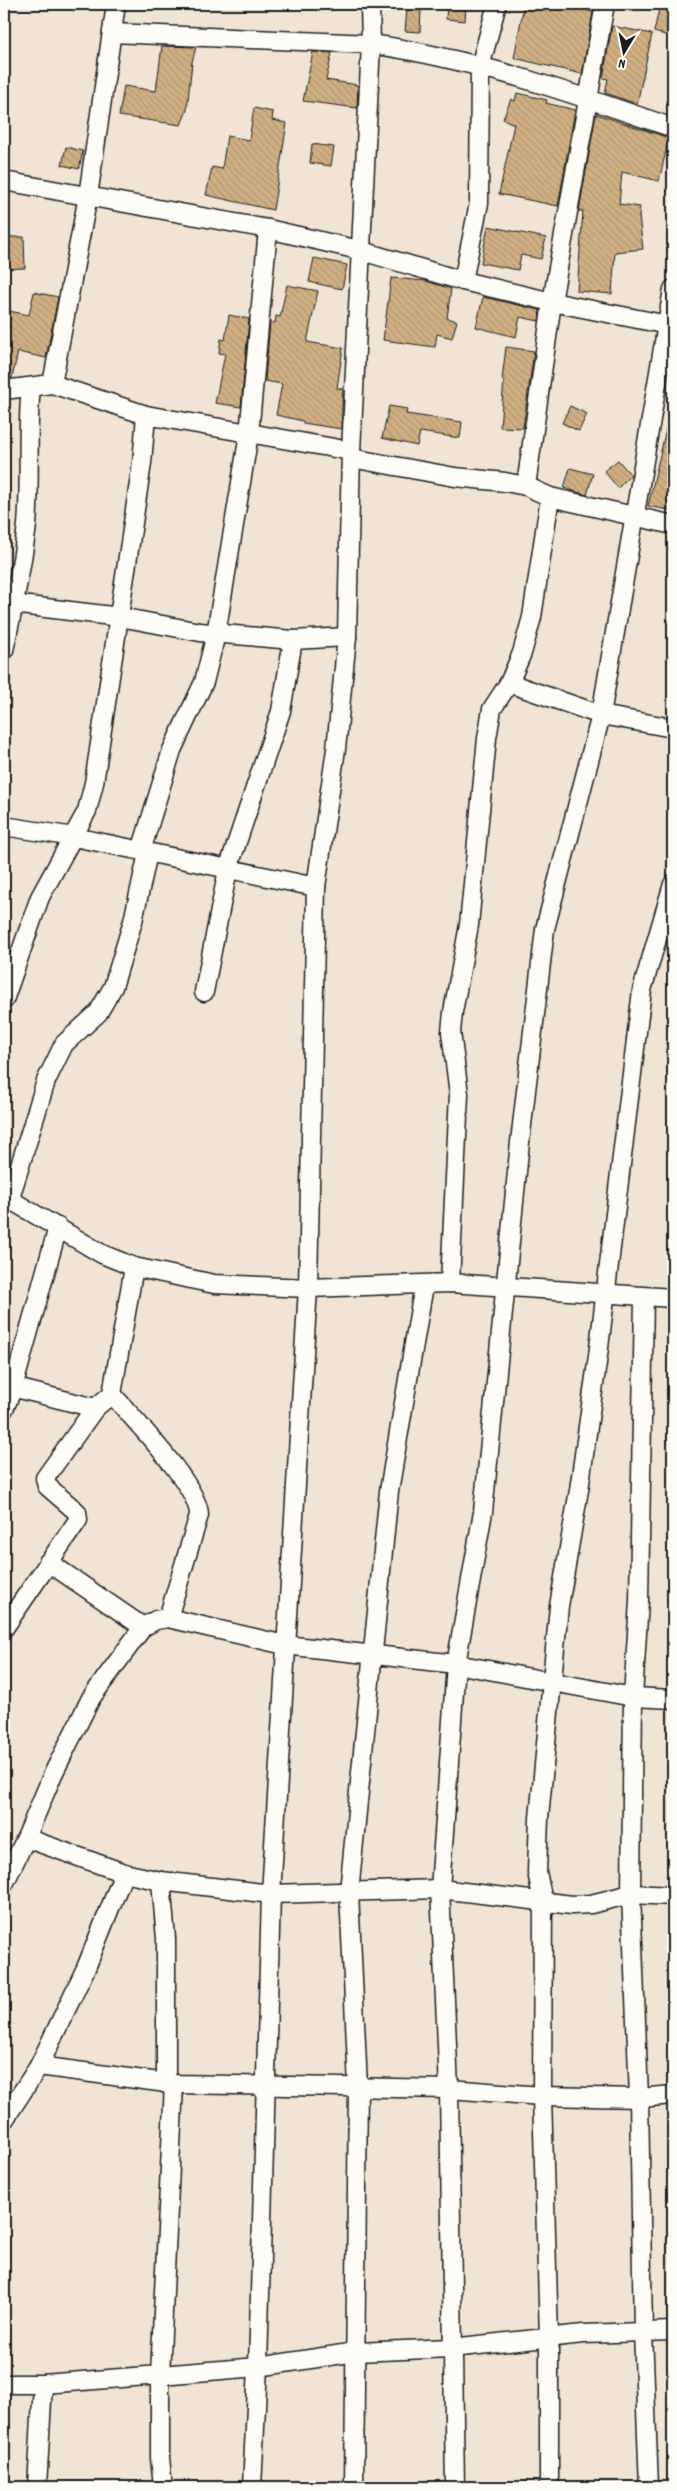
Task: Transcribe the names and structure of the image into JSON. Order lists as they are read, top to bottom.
{
  "north": "bottom"
}
